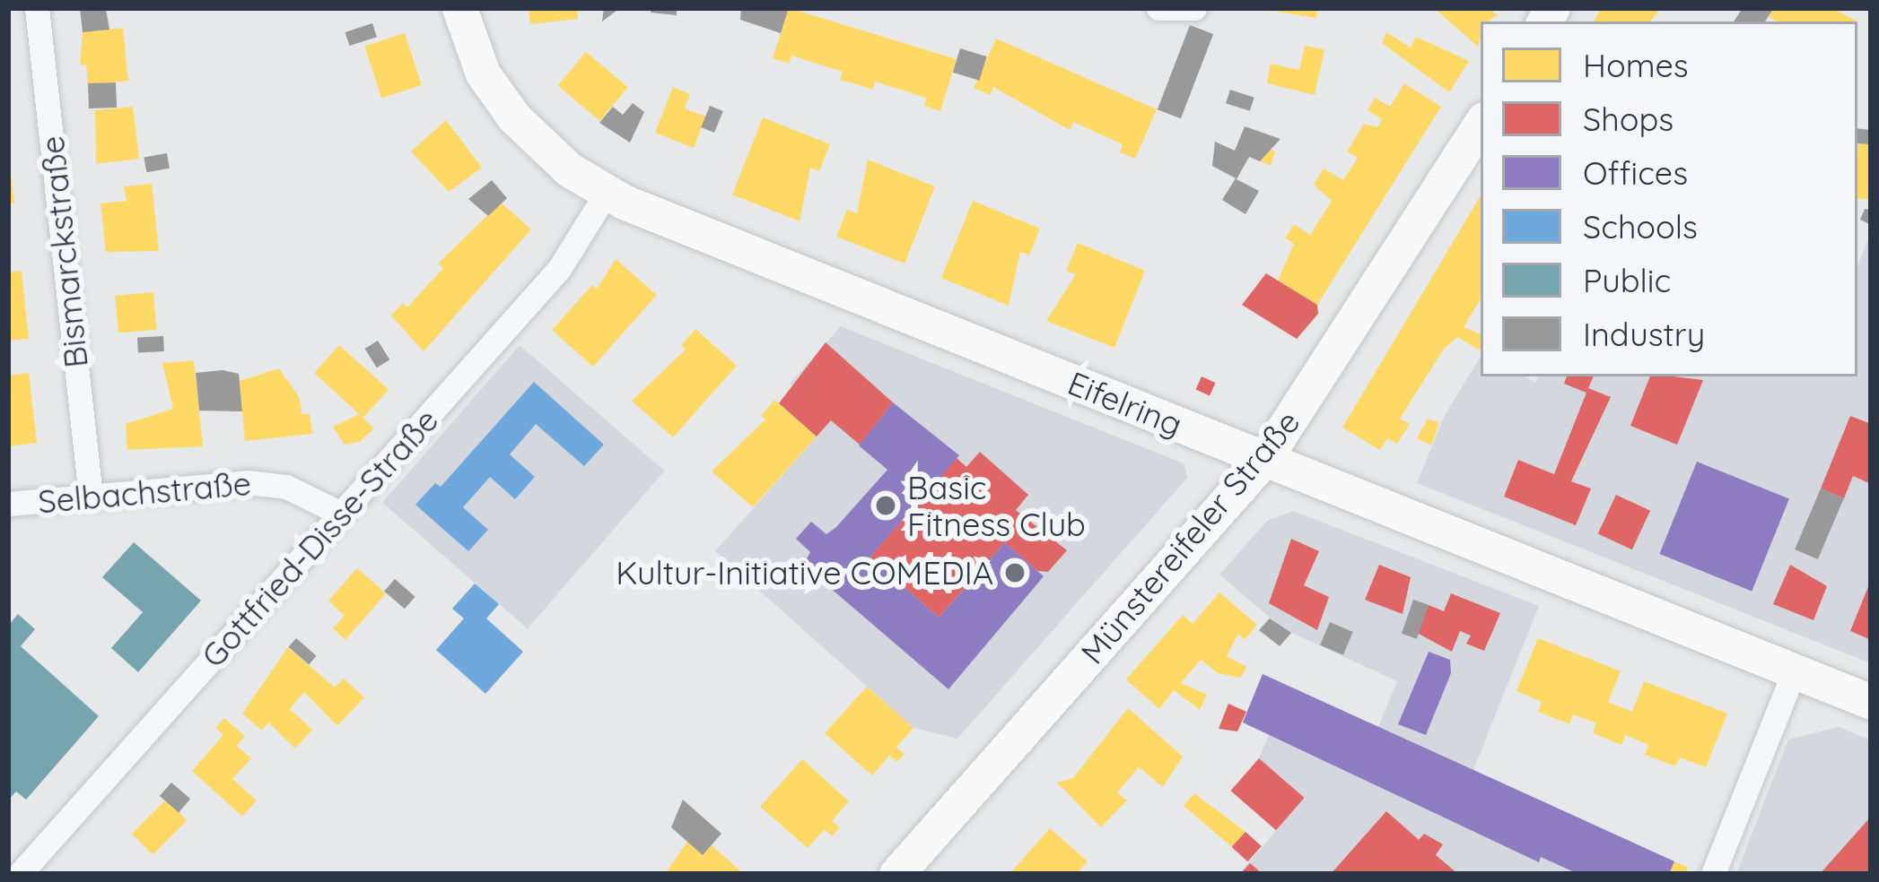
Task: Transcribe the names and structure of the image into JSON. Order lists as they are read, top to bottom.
{
  "streets": {
    "main road": ["Eifelring", "Münstereifeler Straße"],
    "street": ["Bismarckstraße", "Selbachstraße", "Gottfried-Disse-Straße"]
  },
  "crossings": [
    ["Bismarckstraße", "Selbachstraße"],
    ["Eifelring", "Münstereifeler Straße"],
    ["Eifelring", "Gottfried-Disse-Straße"],
    ["Selbachstraße", "Gottfried-Disse-Straße"]
  ],
  "places": ["Basic Fitness Club", "Kultur-Initiative COMEDIA"],
  "legend": [
    "Homes",
    "Shops",
    "Offices",
    "Schools",
    "Public",
    "Industry"
  ]
}
